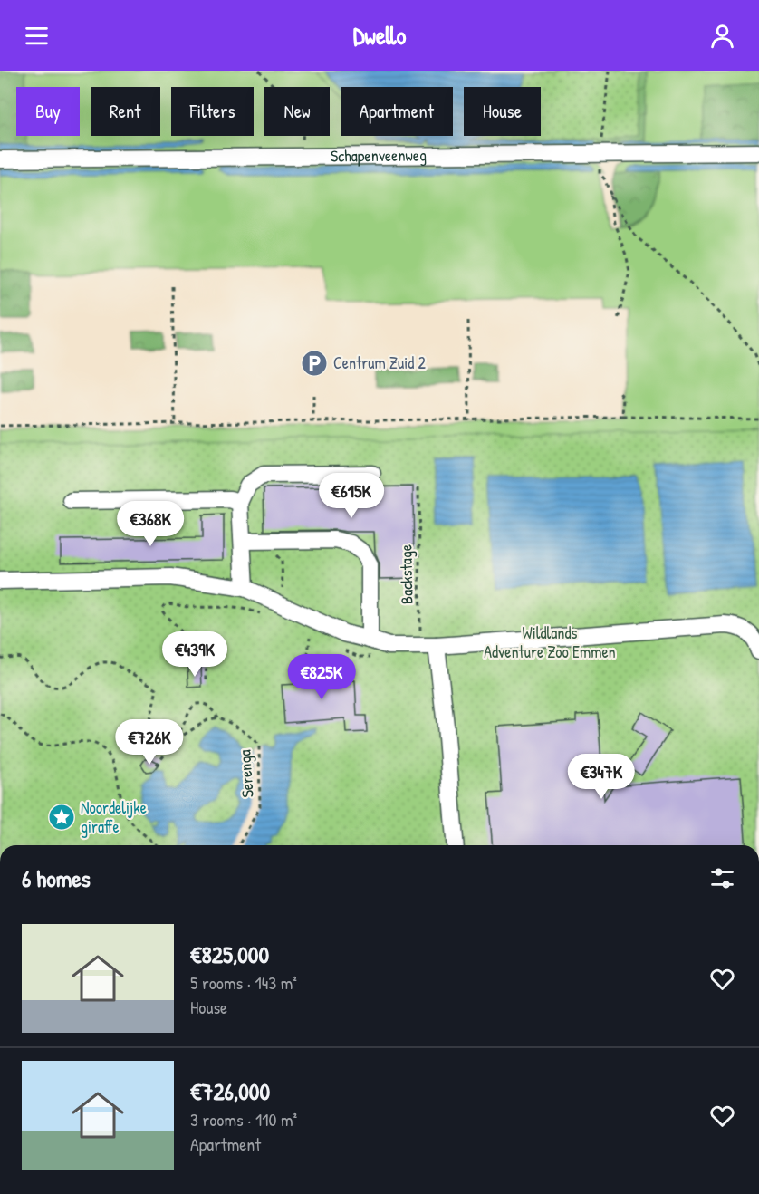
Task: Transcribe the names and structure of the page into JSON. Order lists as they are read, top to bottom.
{
  "streets": {
    "street": ["Schapenveenweg"],
    "path": ["Backstage", "Serenga"]
  },
  "parks": ["Wildlands Adventure Zoo Emmen"],
  "places": {
    "parking": ["Centrum Zuid 2"],
    "place": ["Noordelijke giraffe"]
  },
  "page": {
    "header": "Dwello",
    "chip": [
      "Buy",
      "Rent",
      "Filters",
      "New",
      "Apartment",
      "House"
    ],
    "price": [
      "€615K",
      "€368K",
      "€439K",
      "€825K",
      "€726K",
      "€347K"
    ],
    "heading": "6 homes",
    "list": [
      {
        "name": "€825,000",
        "note": "5 rooms · 143 m² · House"
      },
      {
        "name": "€726,000",
        "note": "3 rooms · 110 m² · Apartment"
      }
    ]
  }
}
